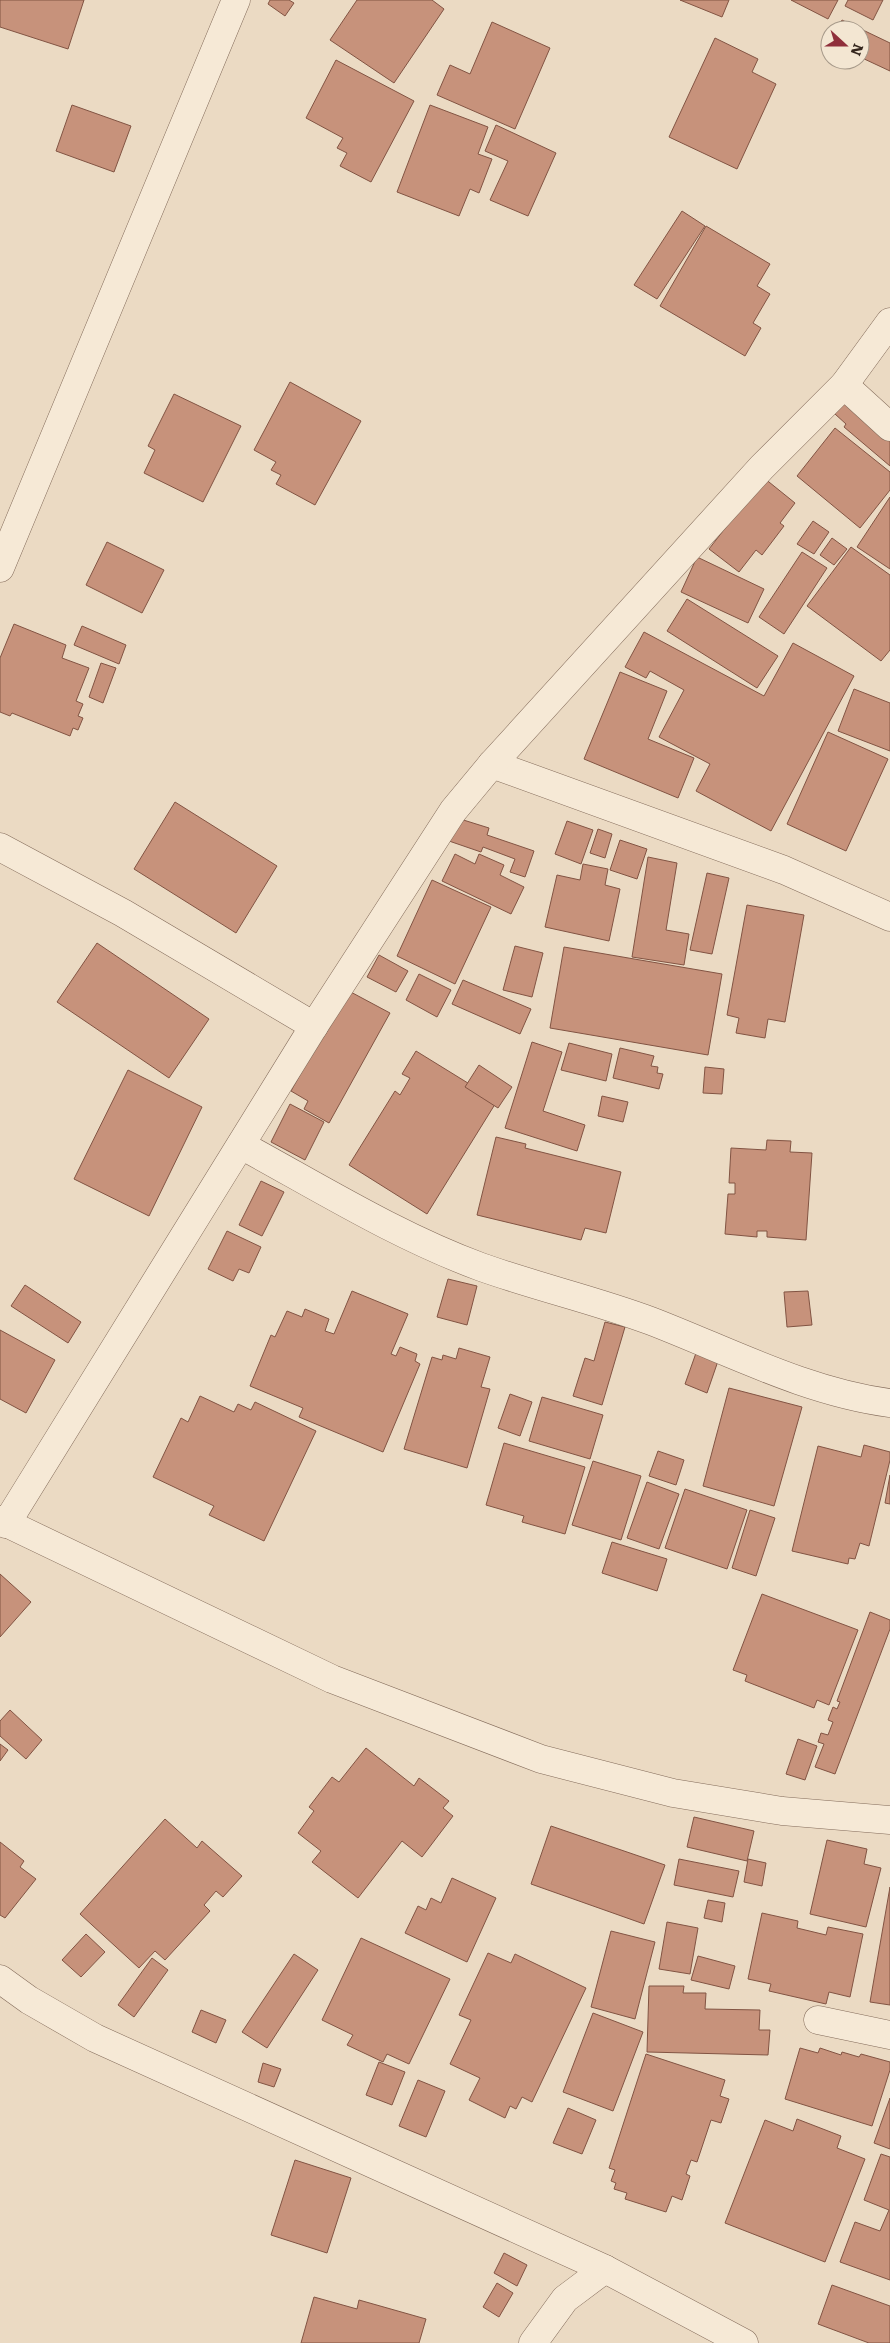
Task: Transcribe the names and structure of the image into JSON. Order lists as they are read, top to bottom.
{
  "north": "right"
}
